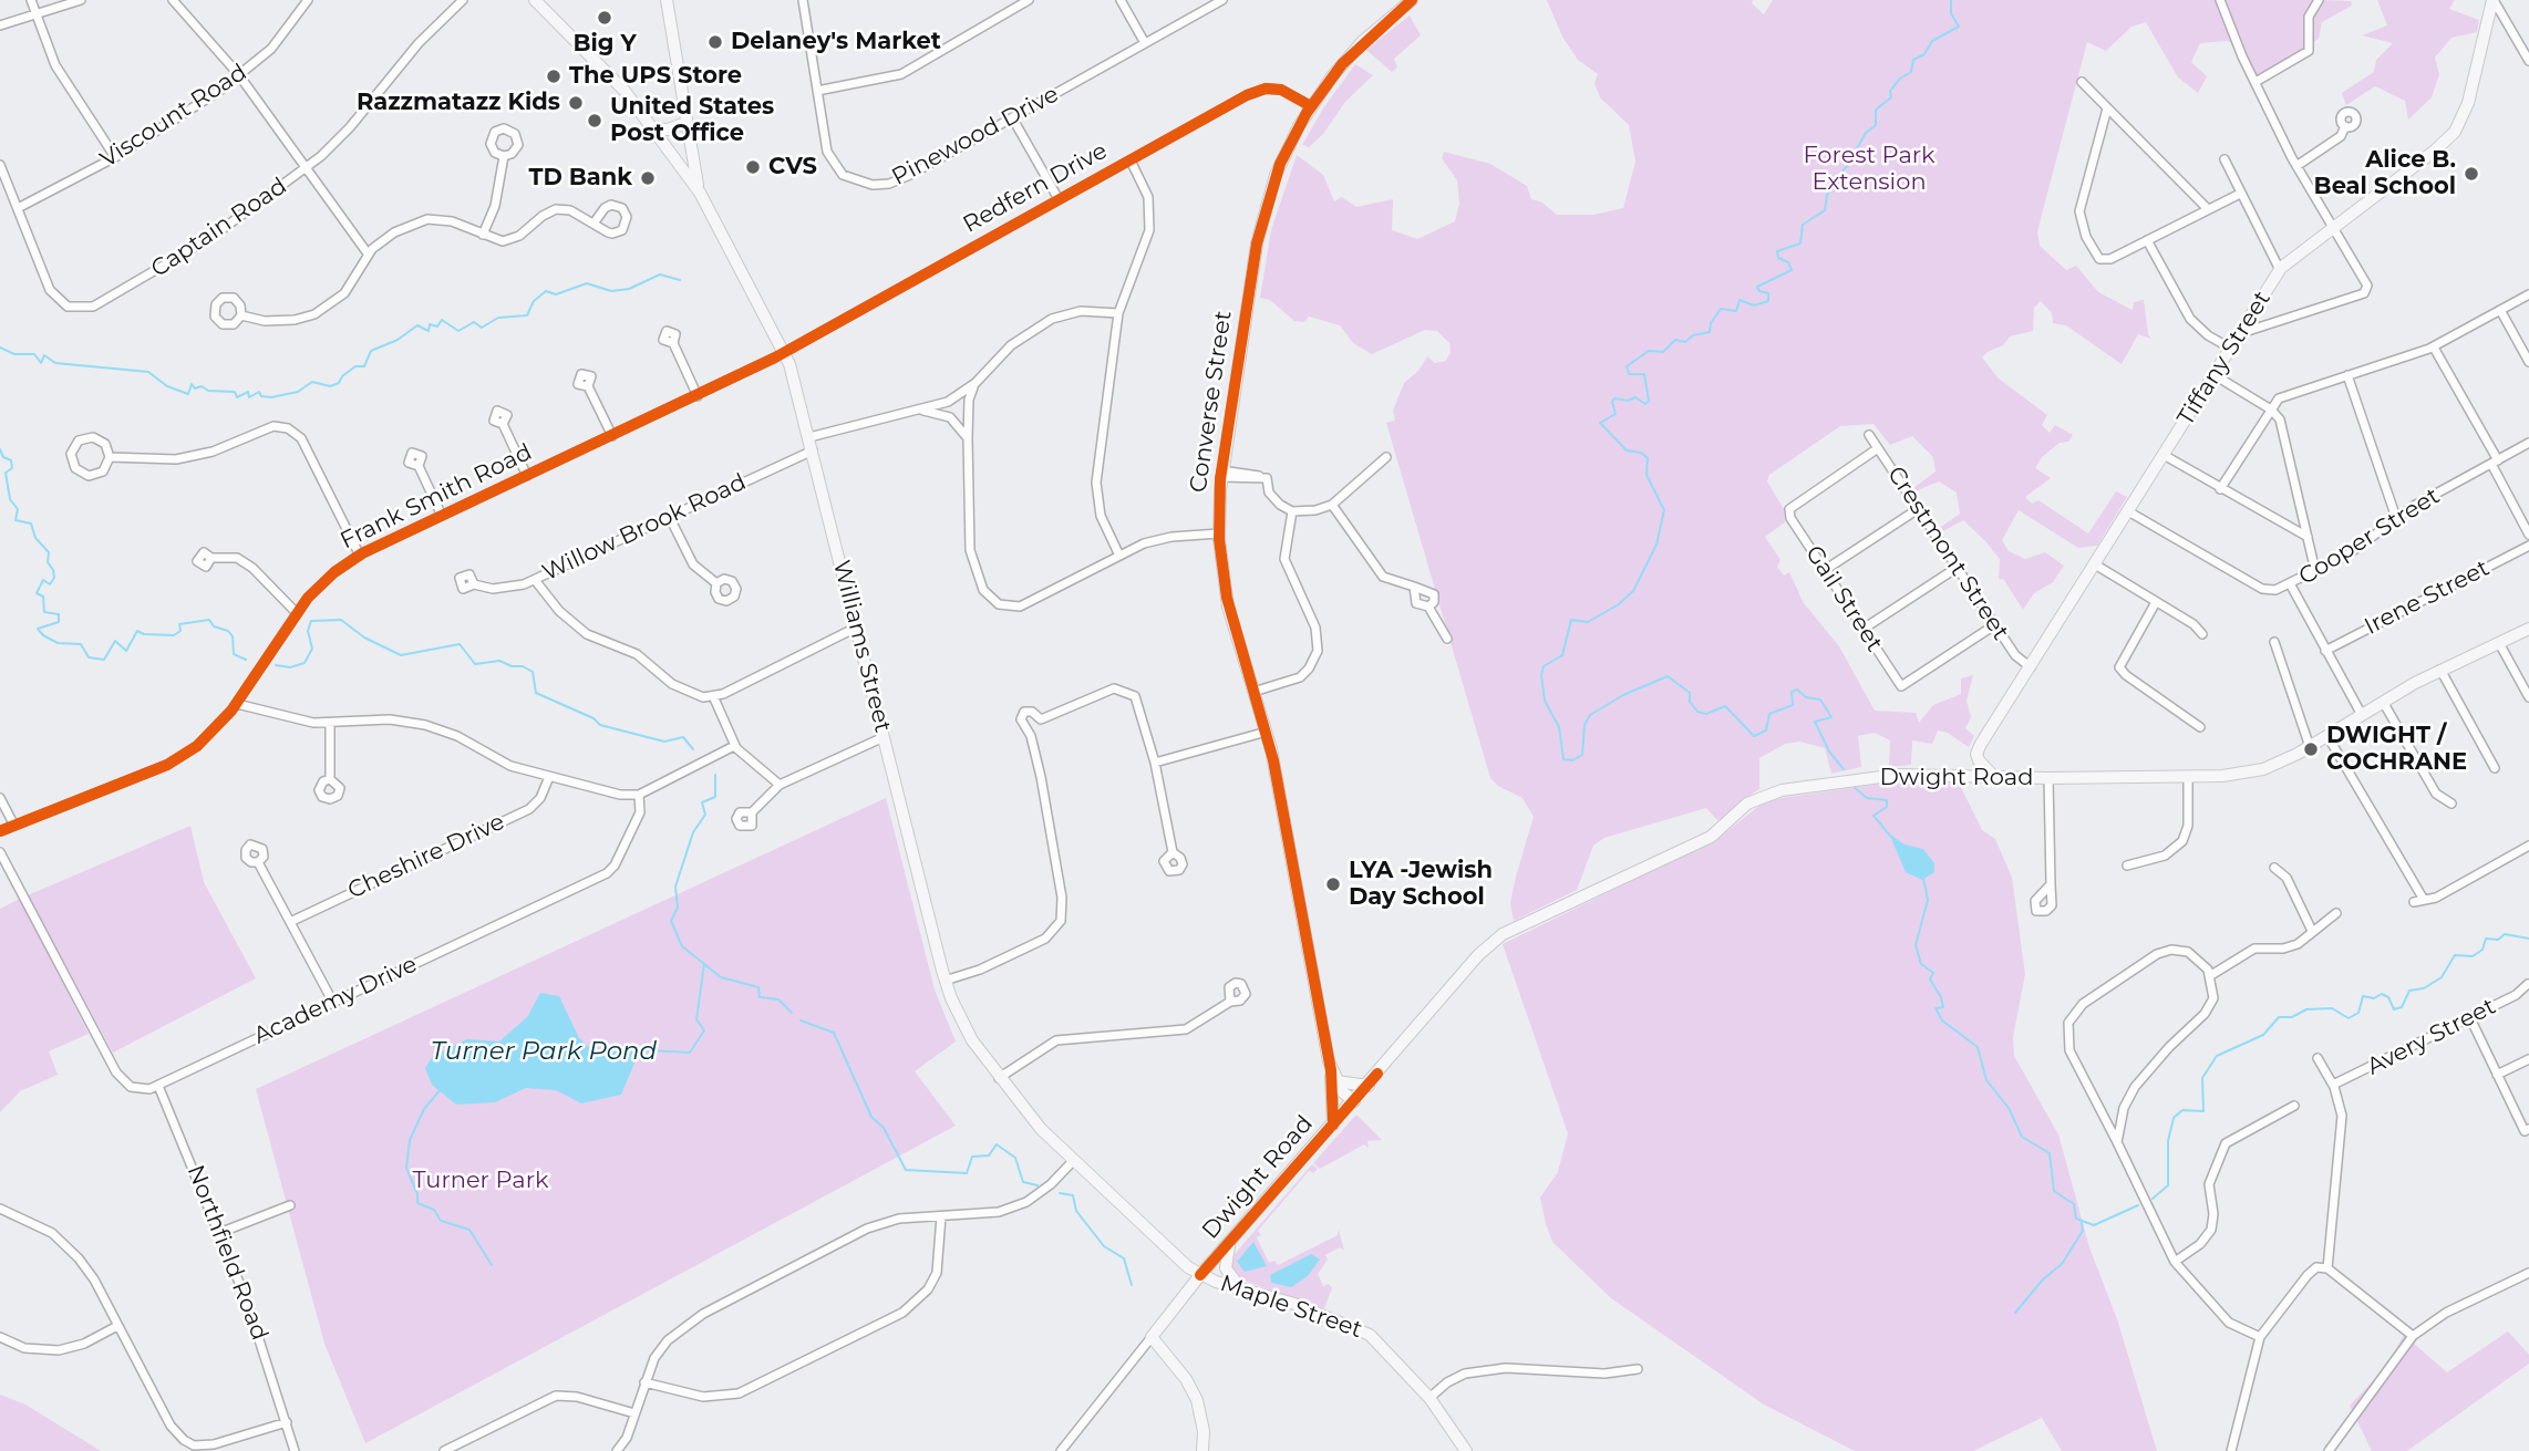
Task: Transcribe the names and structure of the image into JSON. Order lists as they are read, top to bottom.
{
  "streets": {
    "main road": [
      "Tiffany Street",
      "Converse Street",
      "Williams Street",
      "Dwight Road",
      "Maple Street"
    ],
    "street": [
      "Viscount Road",
      "Pinewood Drive",
      "Redfern Drive",
      "Captain Road",
      "Frank Smith Road",
      "Willow Brook Road",
      "Cooper Street",
      "Crestmont Street",
      "Irene Street",
      "Gail Street",
      "Cheshire Drive",
      "Academy Drive",
      "Avery Street",
      "Northfield Road"
    ]
  },
  "crossings": [
    ["Viscount Road", "Captain Road"],
    ["Redfern Drive", "Converse Street"],
    ["Redfern Drive", "Frank Smith Road"],
    ["Redfern Drive", "Williams Street"],
    ["Tiffany Street", "Cooper Street"],
    ["Tiffany Street", "Crestmont Street"],
    ["Tiffany Street", "Dwight Road"],
    ["Converse Street", "Dwight Road"],
    ["Frank Smith Road", "Williams Street"],
    ["Willow Brook Road", "Williams Street"],
    ["Crestmont Street", "Gail Street"],
    ["Williams Street", "Dwight Road"],
    ["Williams Street", "Maple Street"],
    ["Dwight Road", "Maple Street"],
    ["Academy Drive", "Northfield Road"]
  ],
  "water": ["Turner Park Pond"],
  "parks": ["Forest Park Extension", "Turner Park"],
  "places": [
    "Big Y",
    "Delaney's Market",
    "The UPS Store",
    "Razzmatazz Kids",
    "United States Post Office",
    "CVS",
    "Alice B. Beal School",
    "TD Bank",
    "DWIGHT / COCHRANE",
    "LYA -Jewish Day School"
  ]
}
